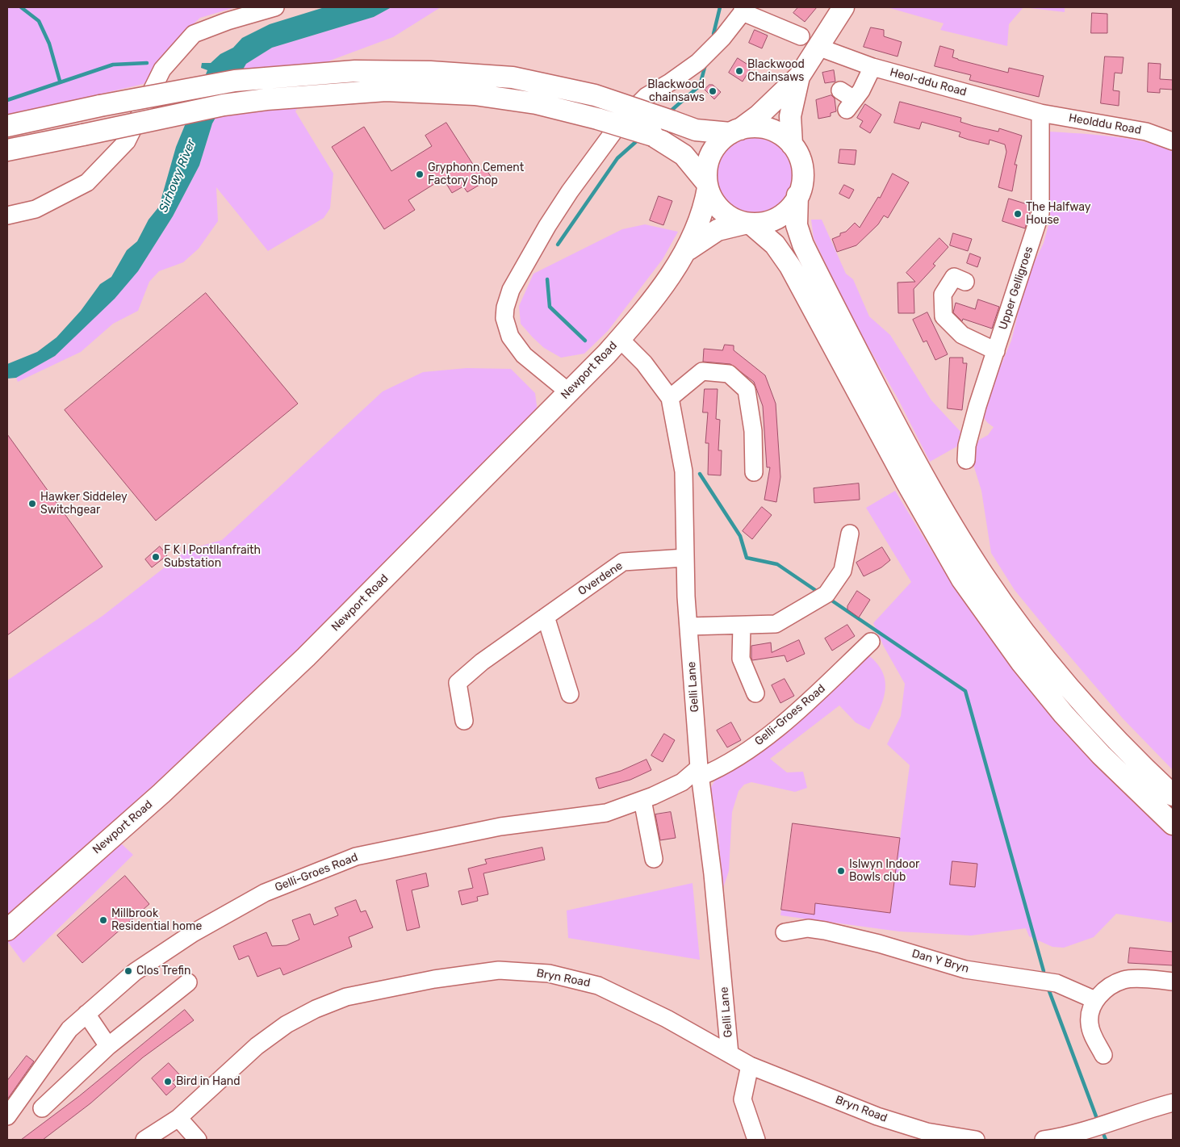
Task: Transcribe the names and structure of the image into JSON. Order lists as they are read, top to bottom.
{
  "streets": {
    "main road": ["Newport Road"],
    "street": [
      "Heol-ddu Road",
      "Heolddu Road",
      "Upper Gelligroes",
      "Overdene",
      "Gelli Lane",
      "Gelli-Groes Road",
      "Dan Y Bryn",
      "Bryn Road"
    ]
  },
  "crossings": [
    ["Heol-ddu Road", "Heolddu Road"],
    ["Heol-ddu Road", "Upper Gelligroes"],
    ["Heolddu Road", "Upper Gelligroes"],
    ["Newport Road", "Gelli Lane"],
    ["Overdene", "Gelli Lane"],
    ["Gelli Lane", "Gelli-Groes Road"],
    ["Gelli Lane", "Bryn Road"]
  ],
  "water": ["Sirhowy River"],
  "places": [
    "Blackwood Chainsaws",
    "Blackwood chainsaws",
    "Gryphonn Cement Factory Shop",
    "The Halfway House",
    "Hawker Siddeley Switchgear",
    "F K I Pontllanfraith Substation",
    "Islwyn Indoor Bowls club",
    "Millbrook Residential home",
    "Clos Trefin",
    "Bird in Hand"
  ]
}
